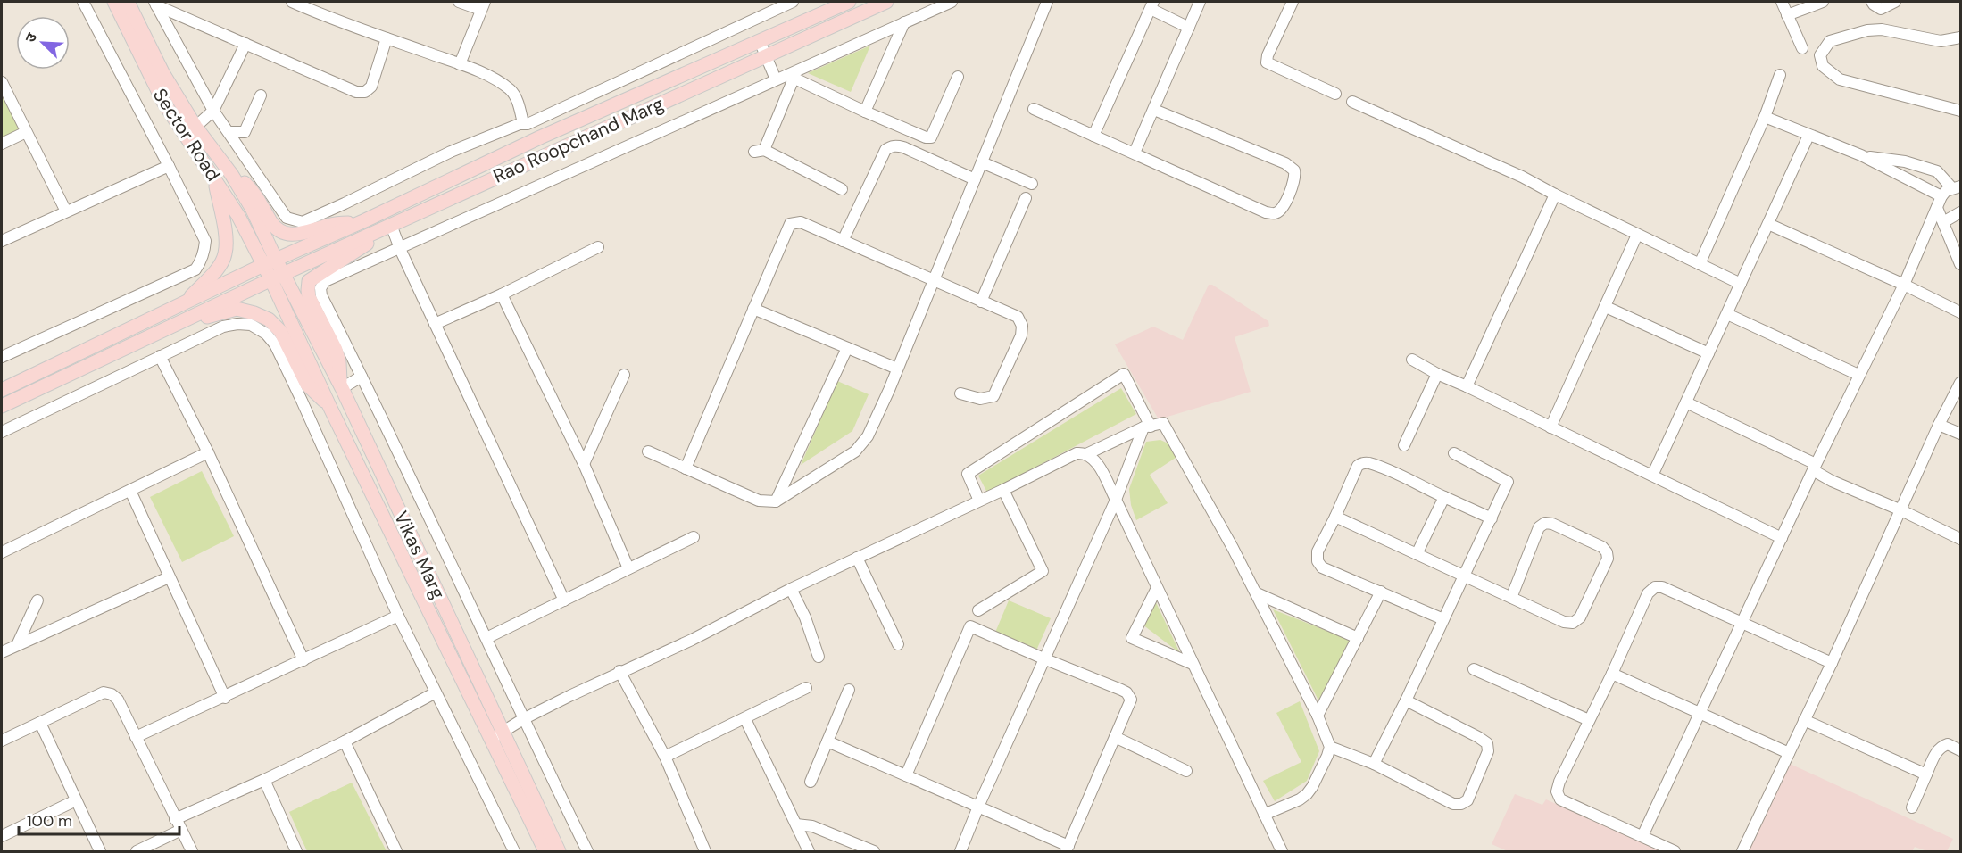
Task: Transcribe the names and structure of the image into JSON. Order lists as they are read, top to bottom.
{
  "streets": {
    "main road": ["Sector Road", "Rao Roopchand Marg", "Vikas Marg"]
  },
  "crossings": [
    ["Sector Road", "Rao Roopchand Marg"],
    ["Sector Road", "Vikas Marg"],
    ["Rao Roopchand Marg", "Vikas Marg"]
  ],
  "scale_bar": "100 m",
  "north": "top left"
}
